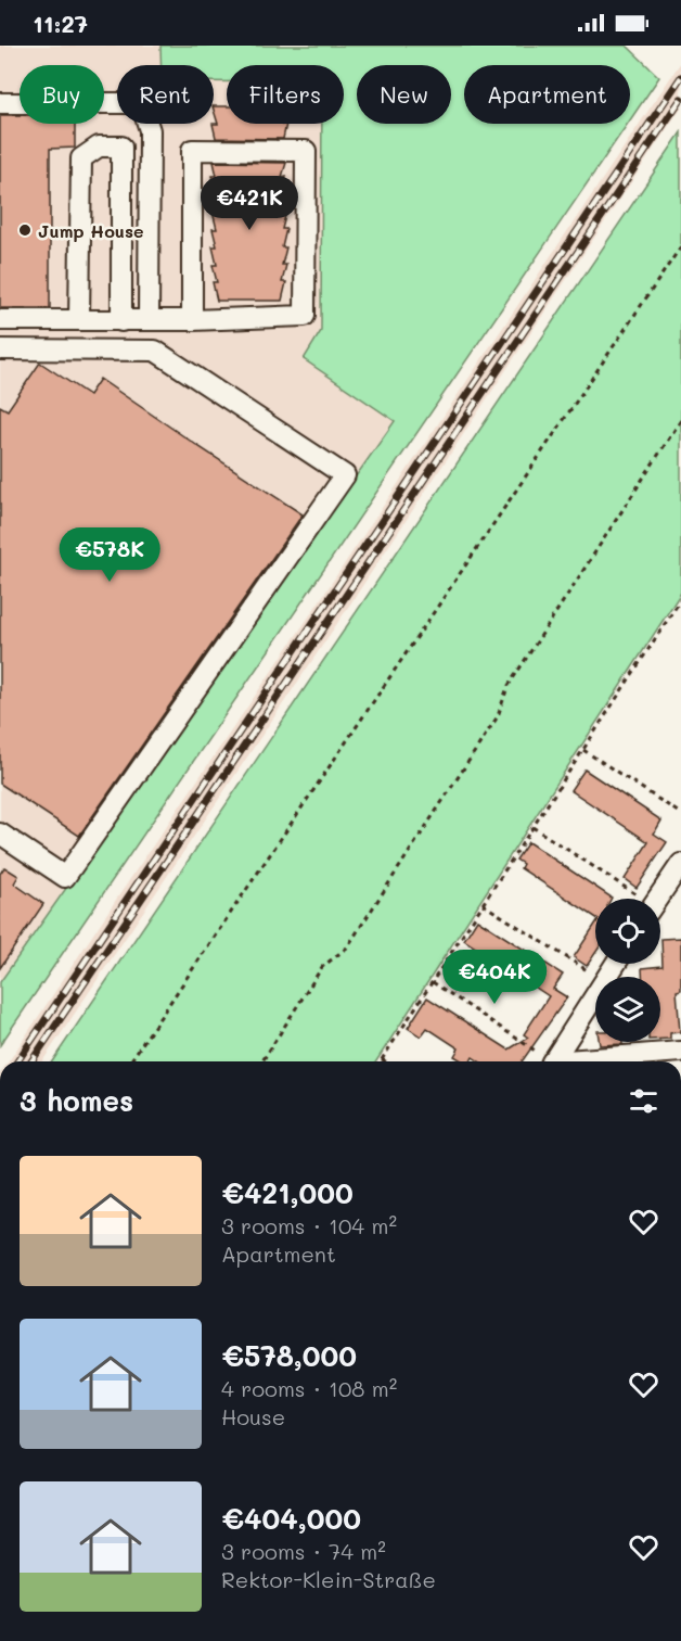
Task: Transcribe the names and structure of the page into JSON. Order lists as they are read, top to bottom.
{
  "places": ["Jump House"],
  "page": {
    "status": "11:27",
    "chip": [
      "Buy",
      "Rent",
      "Filters",
      "New",
      "Apartment"
    ],
    "price": ["€421K", "€578K", "€404K"],
    "heading": "3 homes",
    "list": [
      {
        "name": "€421,000",
        "note": "3 rooms · 104 m² · Apartment"
      },
      {
        "name": "€578,000",
        "note": "4 rooms · 108 m² · House"
      },
      {
        "name": "€404,000",
        "note": "3 rooms · 74 m² · Rektor-Klein-Straße"
      }
    ]
  }
}
